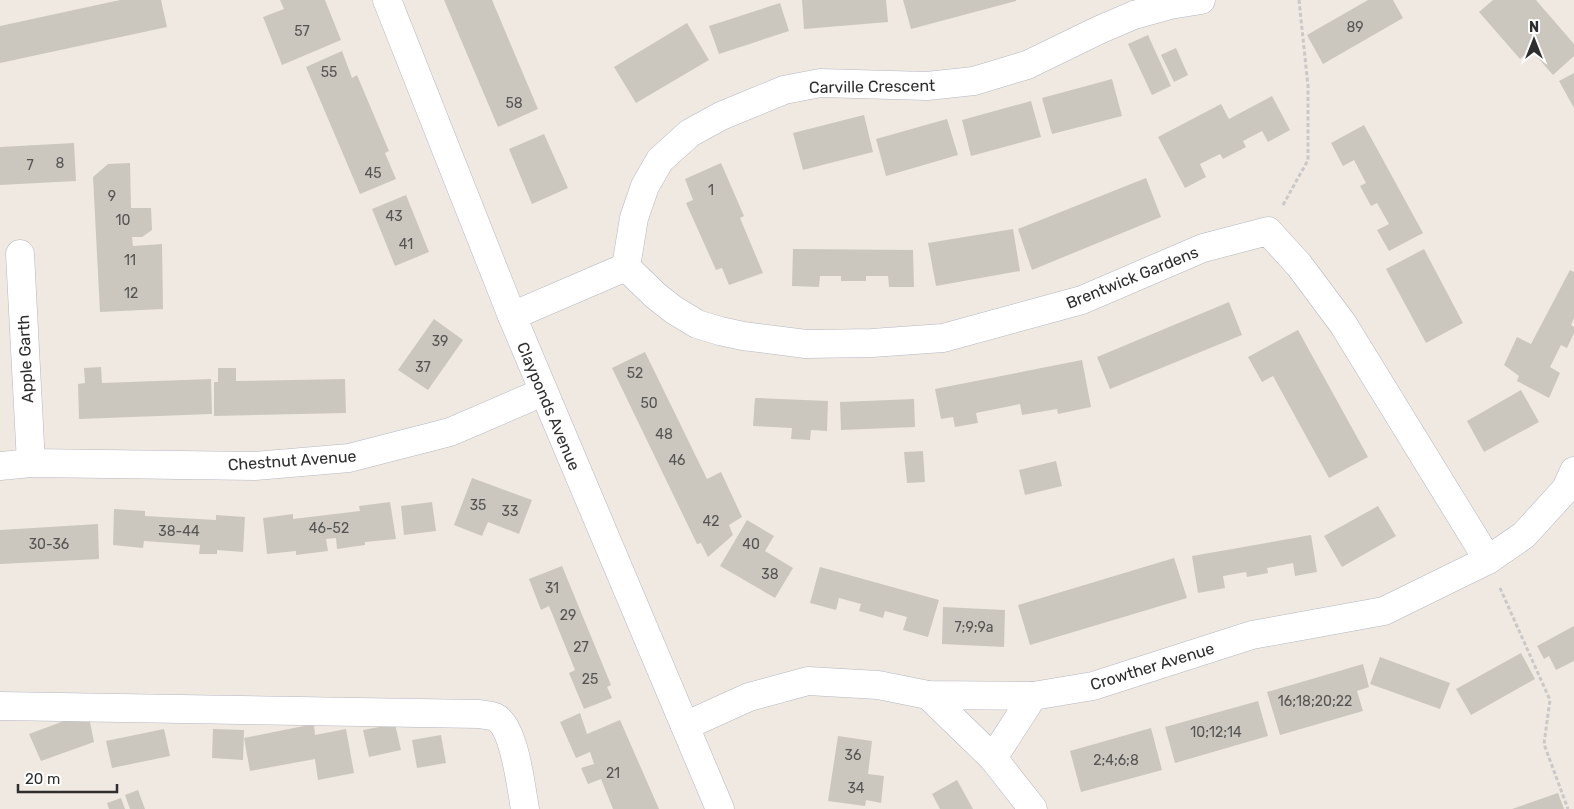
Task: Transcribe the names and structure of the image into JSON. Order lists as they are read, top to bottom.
{
  "streets": {
    "street": [
      "Carville Crescent",
      "Brentwick Gardens",
      "Apple Garth",
      "Clayponds Avenue",
      "Chestnut Avenue",
      "Crowther Avenue"
    ]
  },
  "crossings": [
    ["Carville Crescent", "Brentwick Gardens"],
    ["Apple Garth", "Chestnut Avenue"],
    ["Clayponds Avenue", "Chestnut Avenue"],
    ["Clayponds Avenue", "Crowther Avenue"]
  ],
  "house_numbers": [
    "89",
    "57",
    "55",
    "58",
    "8",
    "7",
    "45",
    "1",
    "9",
    "43",
    "10",
    "41",
    "11",
    "12",
    "39",
    "37",
    "52",
    "50",
    "48",
    "46",
    "35",
    "33",
    "42",
    "46-52",
    "38-44",
    "30-36",
    "40",
    "38",
    "31",
    "29",
    "7;9;9a",
    "27",
    "25",
    "16;18;20;22",
    "10;12;14",
    "36",
    "2;4;6;8",
    "21",
    "34"
  ],
  "scale_bar": "20 m",
  "north": "top"
}
